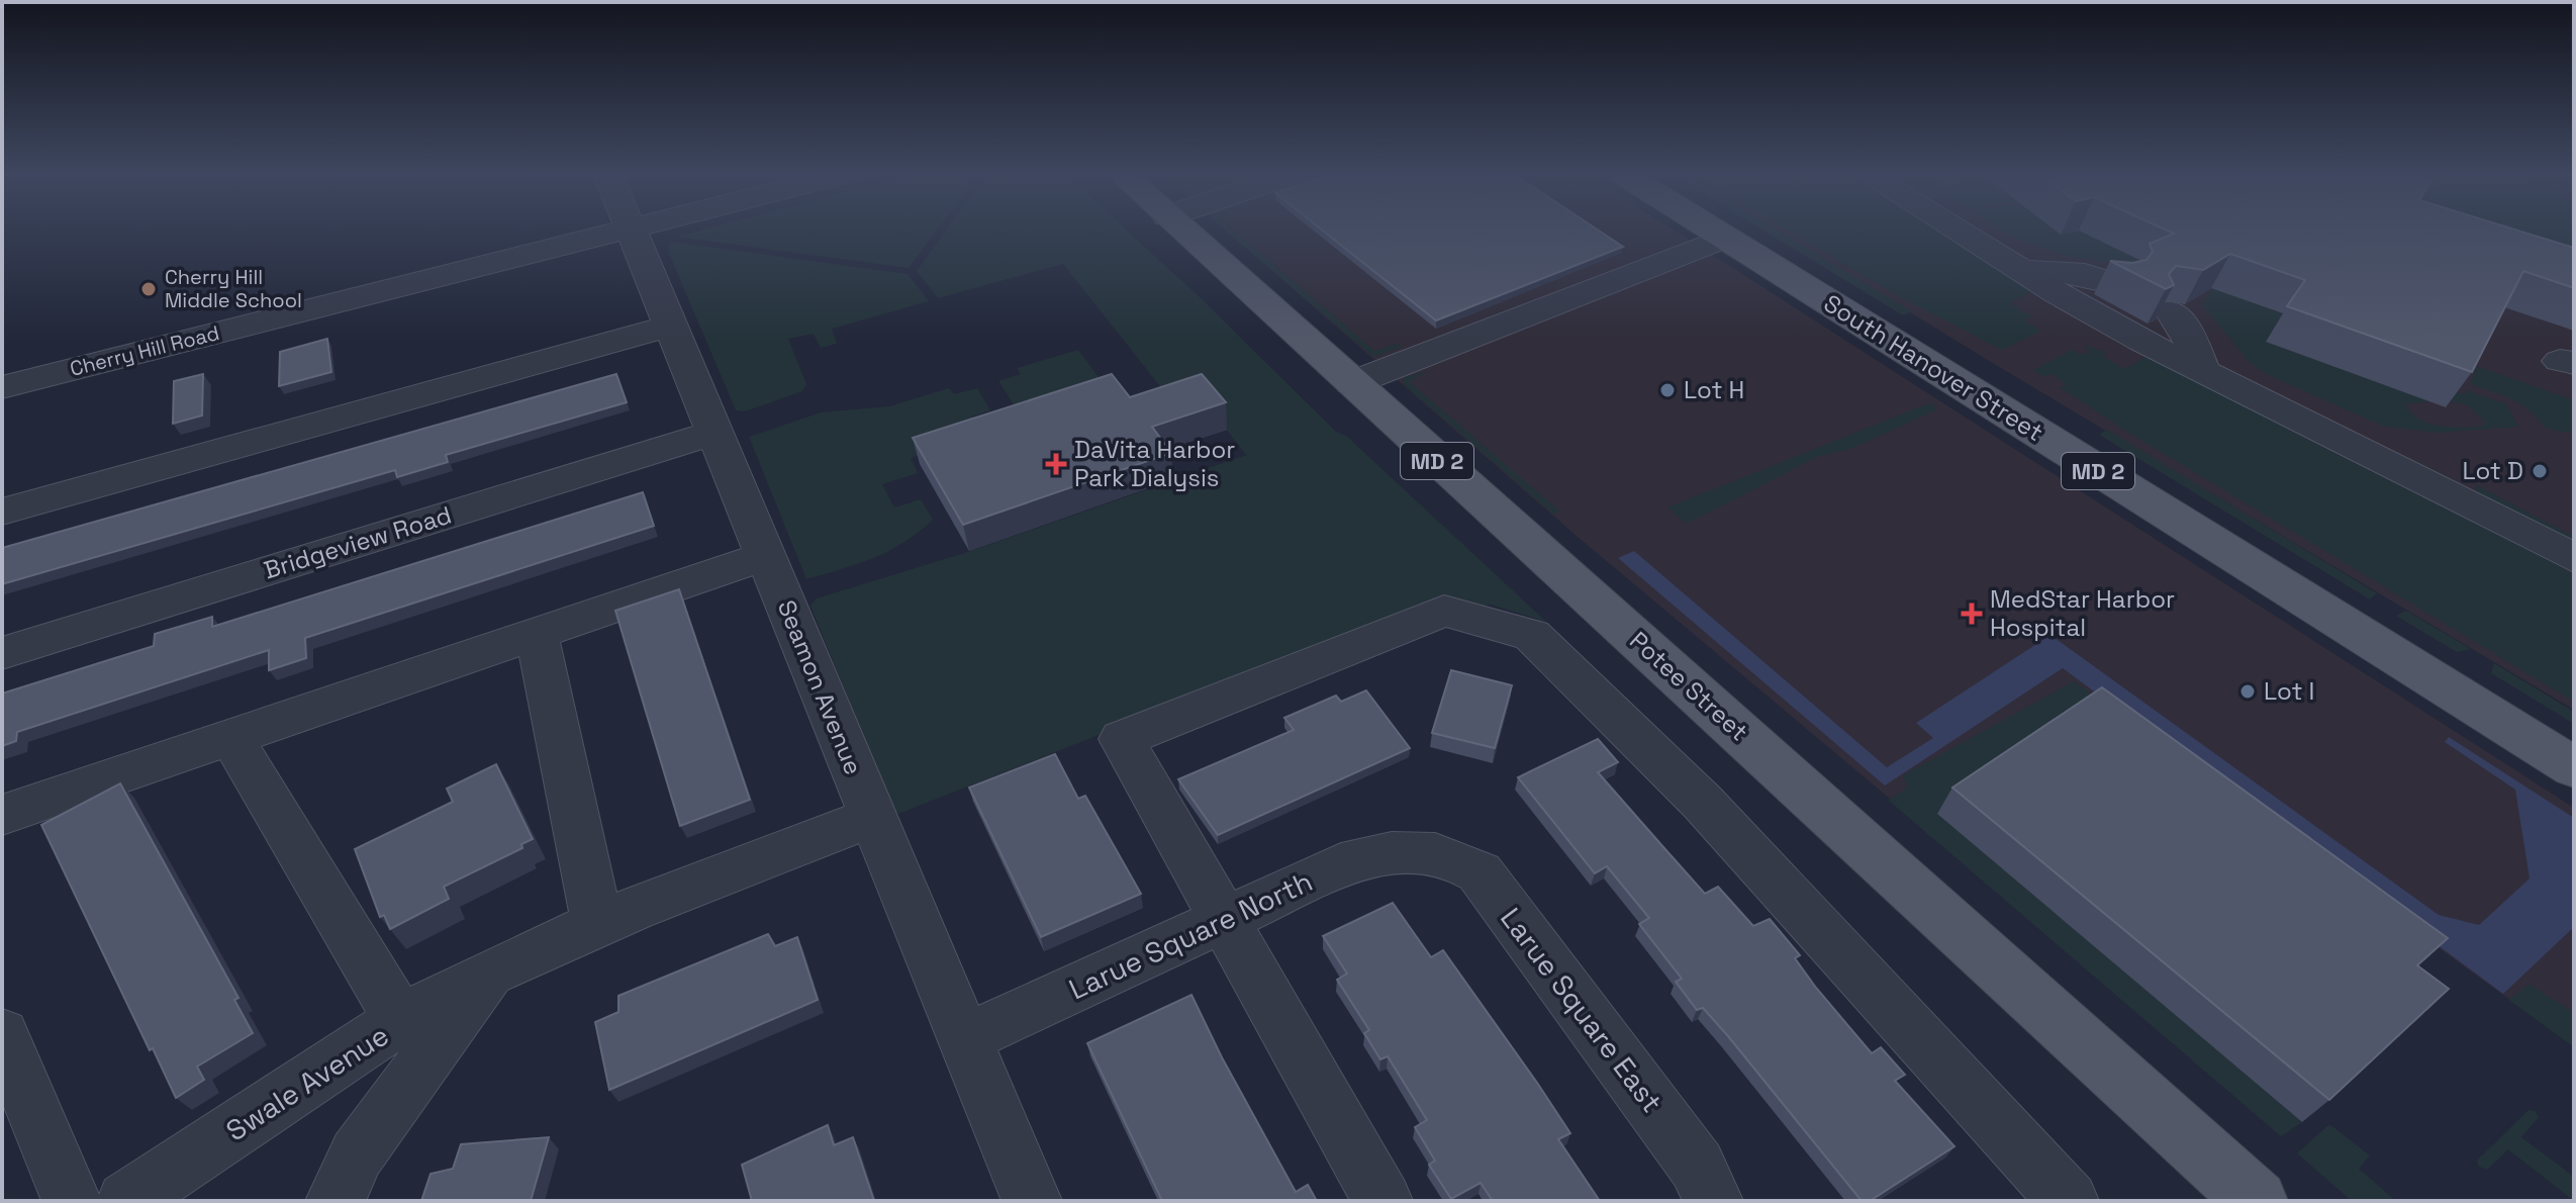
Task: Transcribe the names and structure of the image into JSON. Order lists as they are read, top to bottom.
{
  "streets": {
    "main road": ["South Hanover Street", "MD 2", "Potee Street"],
    "street": [
      "Cherry Hill Road",
      "Bridgeview Road",
      "Seamon Avenue",
      "Larue Square North",
      "Larue Square East",
      "Swale Avenue"
    ]
  },
  "crossings": [
    ["Bridgeview Road", "Seamon Avenue"],
    ["Seamon Avenue", "Larue Square North"],
    ["Seamon Avenue", "Swale Avenue"],
    ["Larue Square North", "Larue Square East"]
  ],
  "places": {
    "other": [
      "Cherry Hill Middle School",
      "Lot H",
      "Lot D",
      "Lot I"
    ],
    "health": ["DaVita Harbor Park Dialysis", "MedStar Harbor Hospital"]
  }
}
